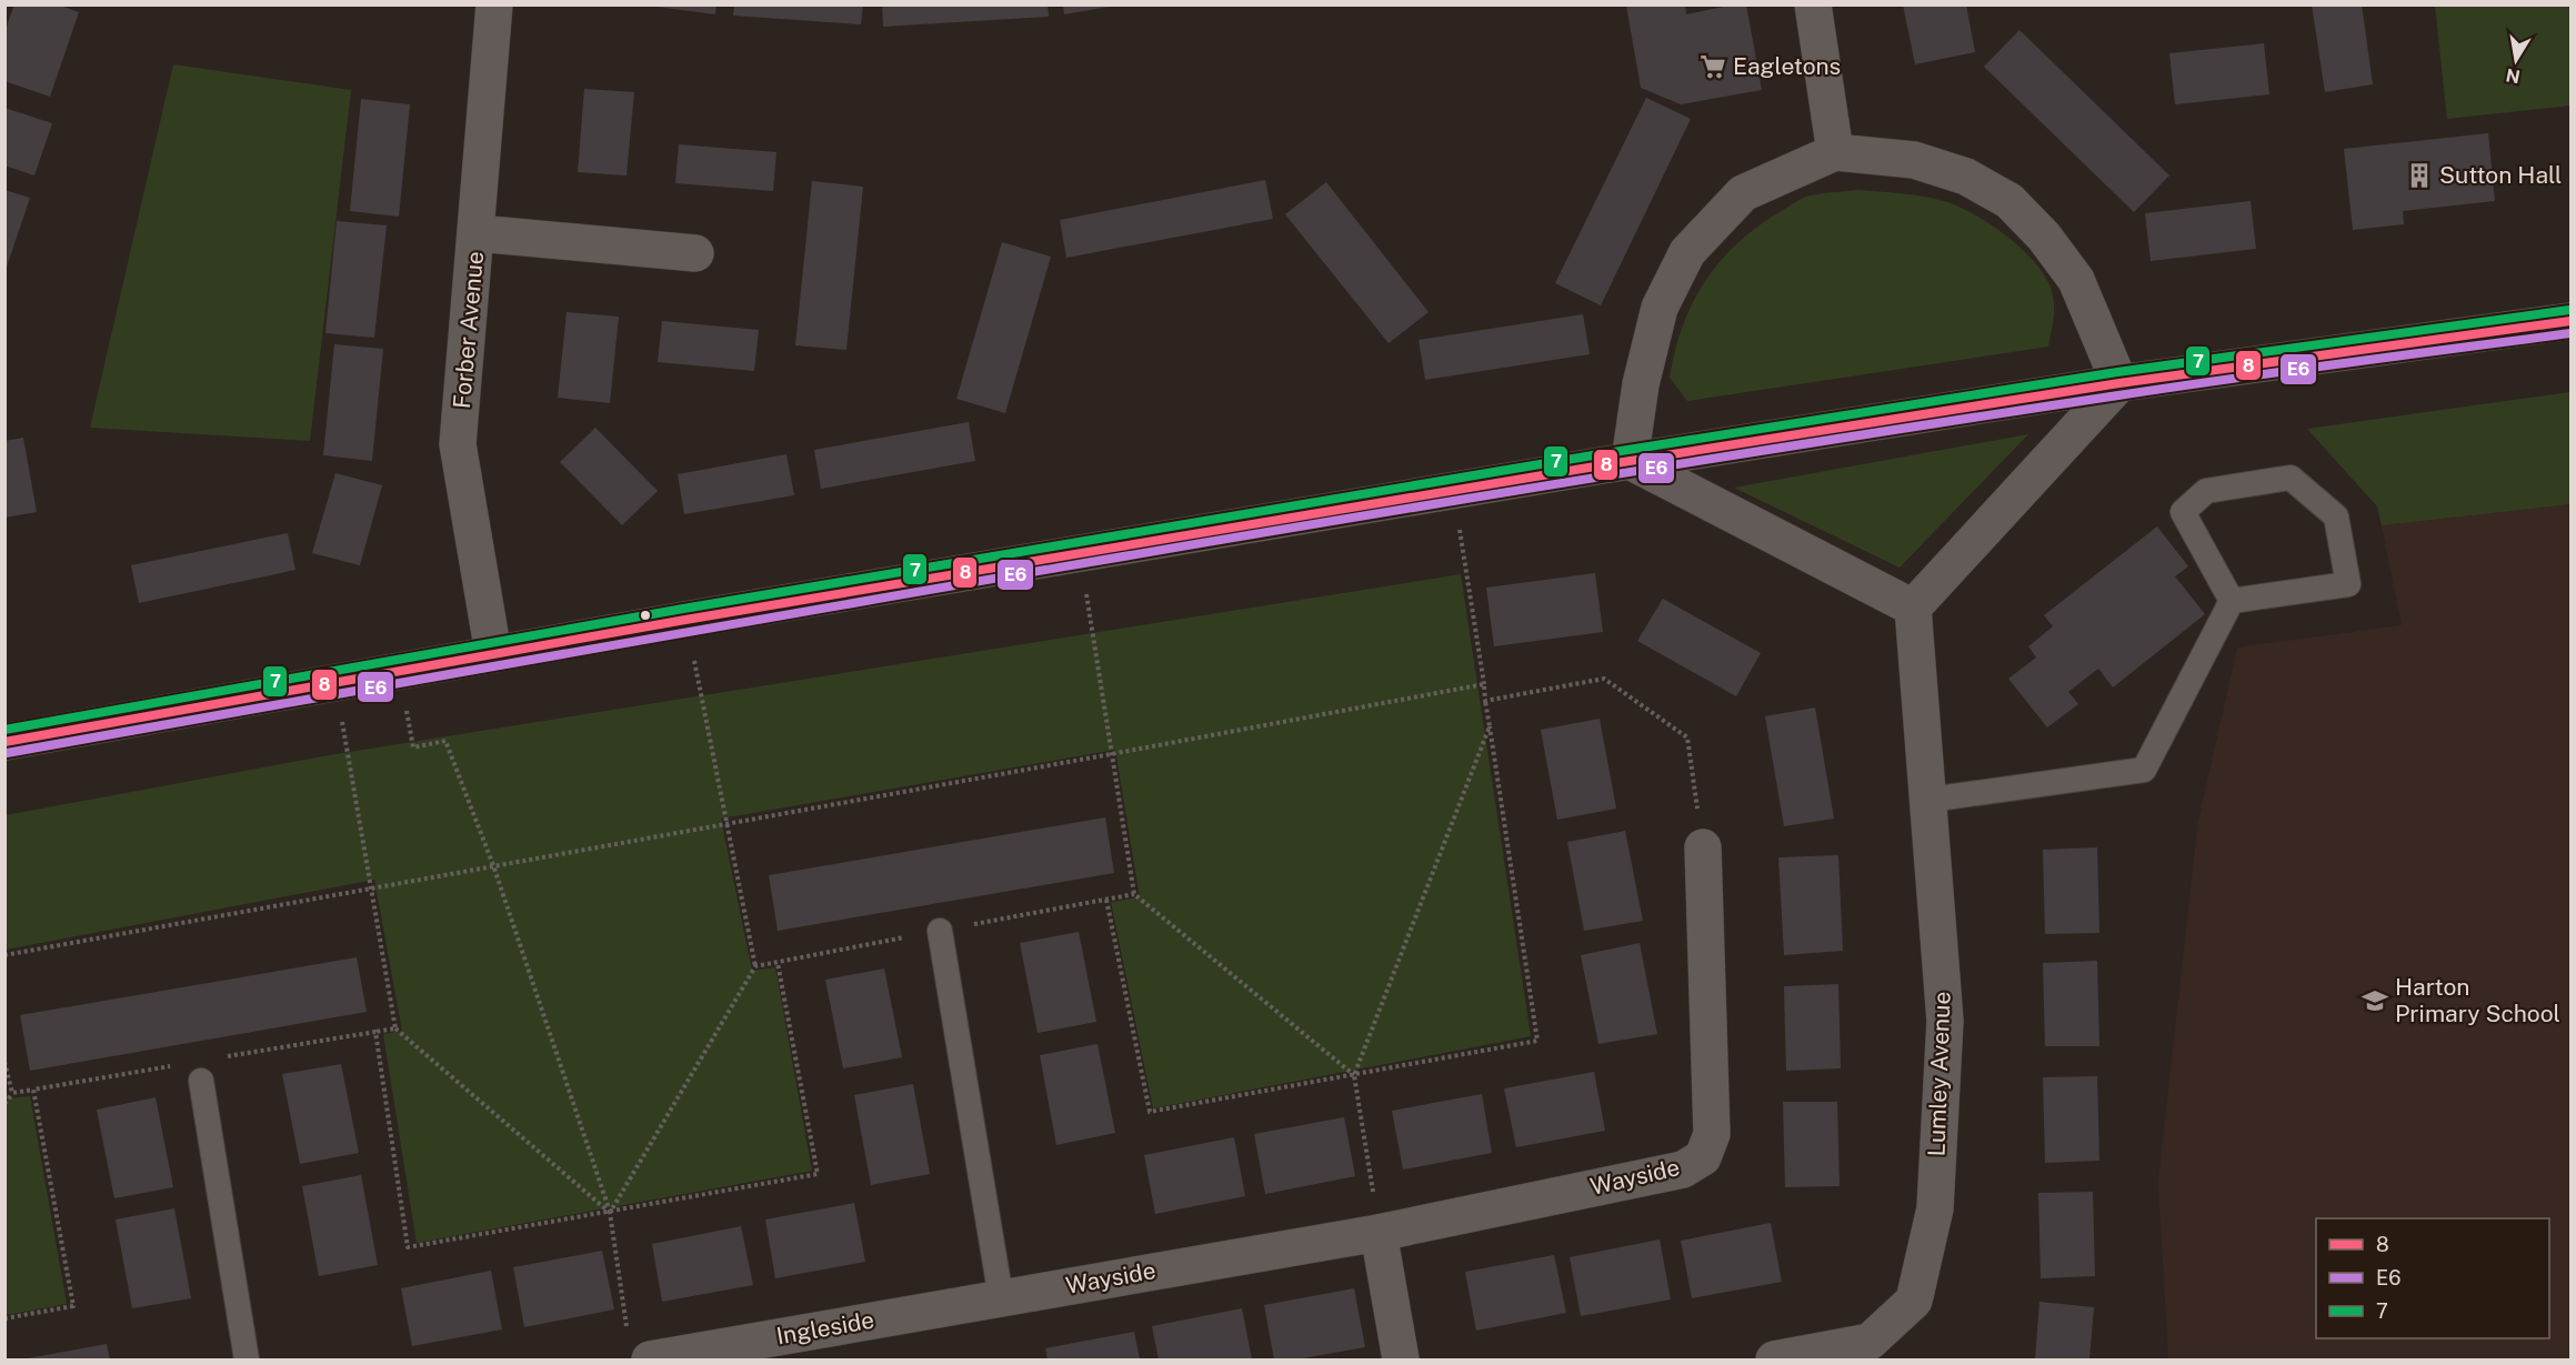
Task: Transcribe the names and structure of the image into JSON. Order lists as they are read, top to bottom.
{
  "streets": {
    "street": [
      "Forber Avenue",
      "Lumley Avenue",
      "Wayside",
      "Ingleside"
    ]
  },
  "crossings": [
    ["Wayside", "Ingleside"]
  ],
  "places": {
    "supermarket": ["Eagletons"],
    "building": ["Sutton Hall"],
    "school or university": ["Harton Primary School"]
  },
  "lines": ["transit line 7", "transit line 8", "transit line E6"],
  "legend": ["8", "E6", "7"],
  "north": "bottom"
}
